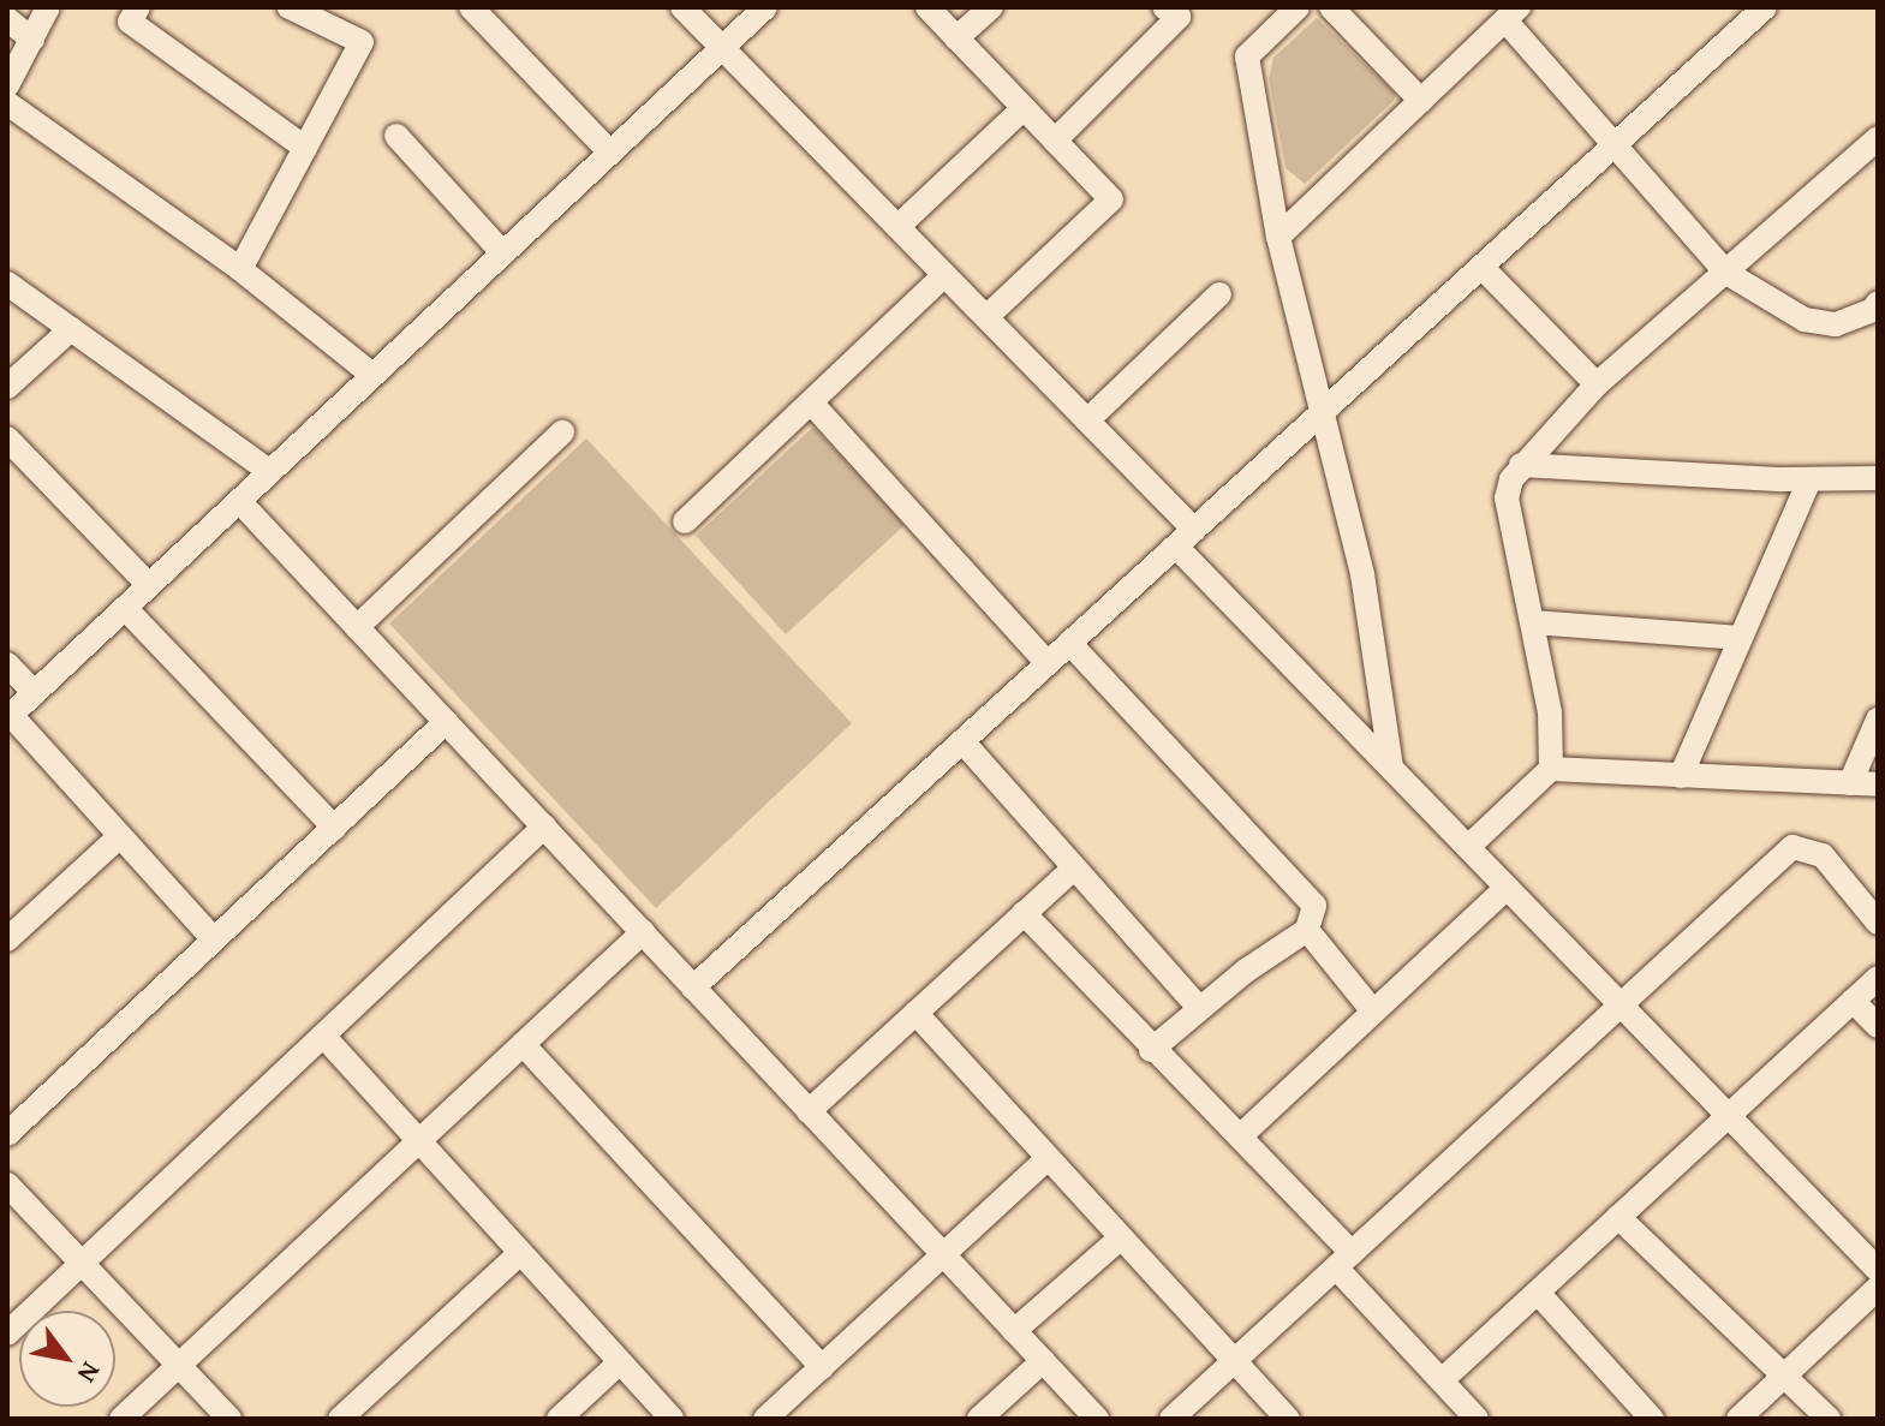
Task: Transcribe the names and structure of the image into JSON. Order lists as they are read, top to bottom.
{
  "north": "bottom right"
}
